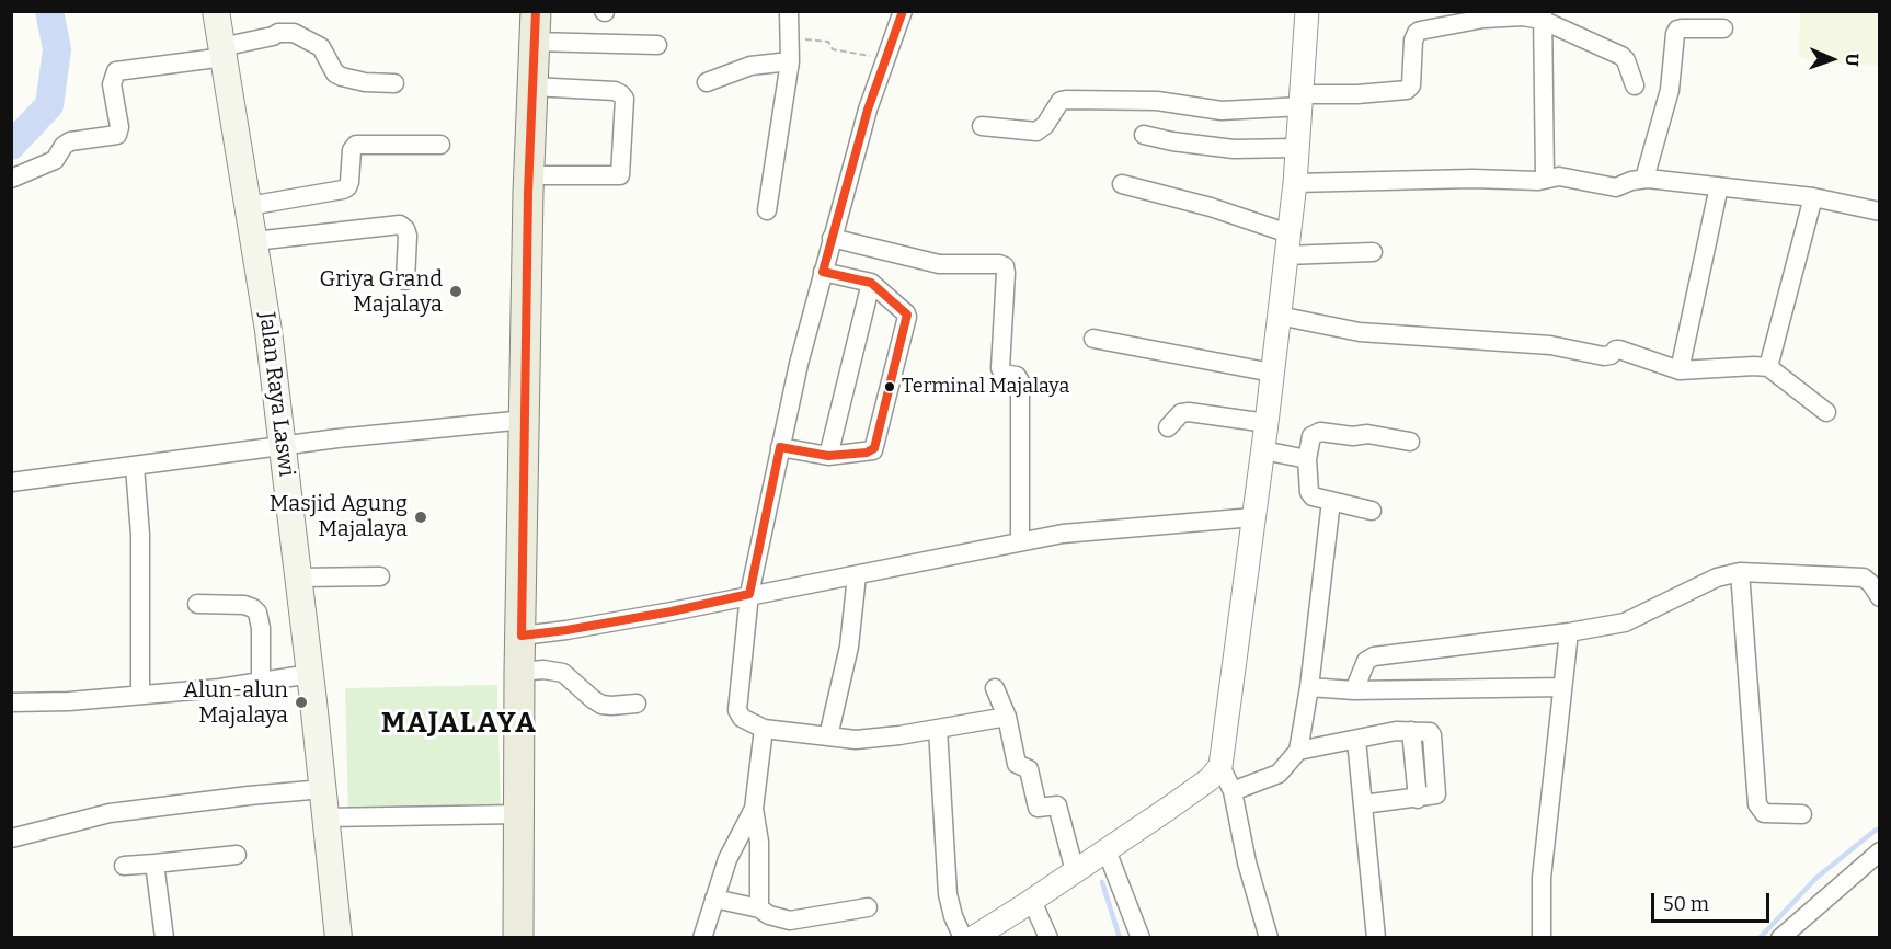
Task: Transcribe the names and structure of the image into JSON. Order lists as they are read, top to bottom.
{
  "streets": {
    "main road": ["Jalan Raya Laswi"]
  },
  "districts": ["MAJALAYA"],
  "places": [
    "Griya Grand Majalaya",
    "Terminal Majalaya",
    "Masjid Agung Majalaya",
    "Alun-alun Majalaya"
  ],
  "scale_bar": "50 m",
  "north": "right"
}
